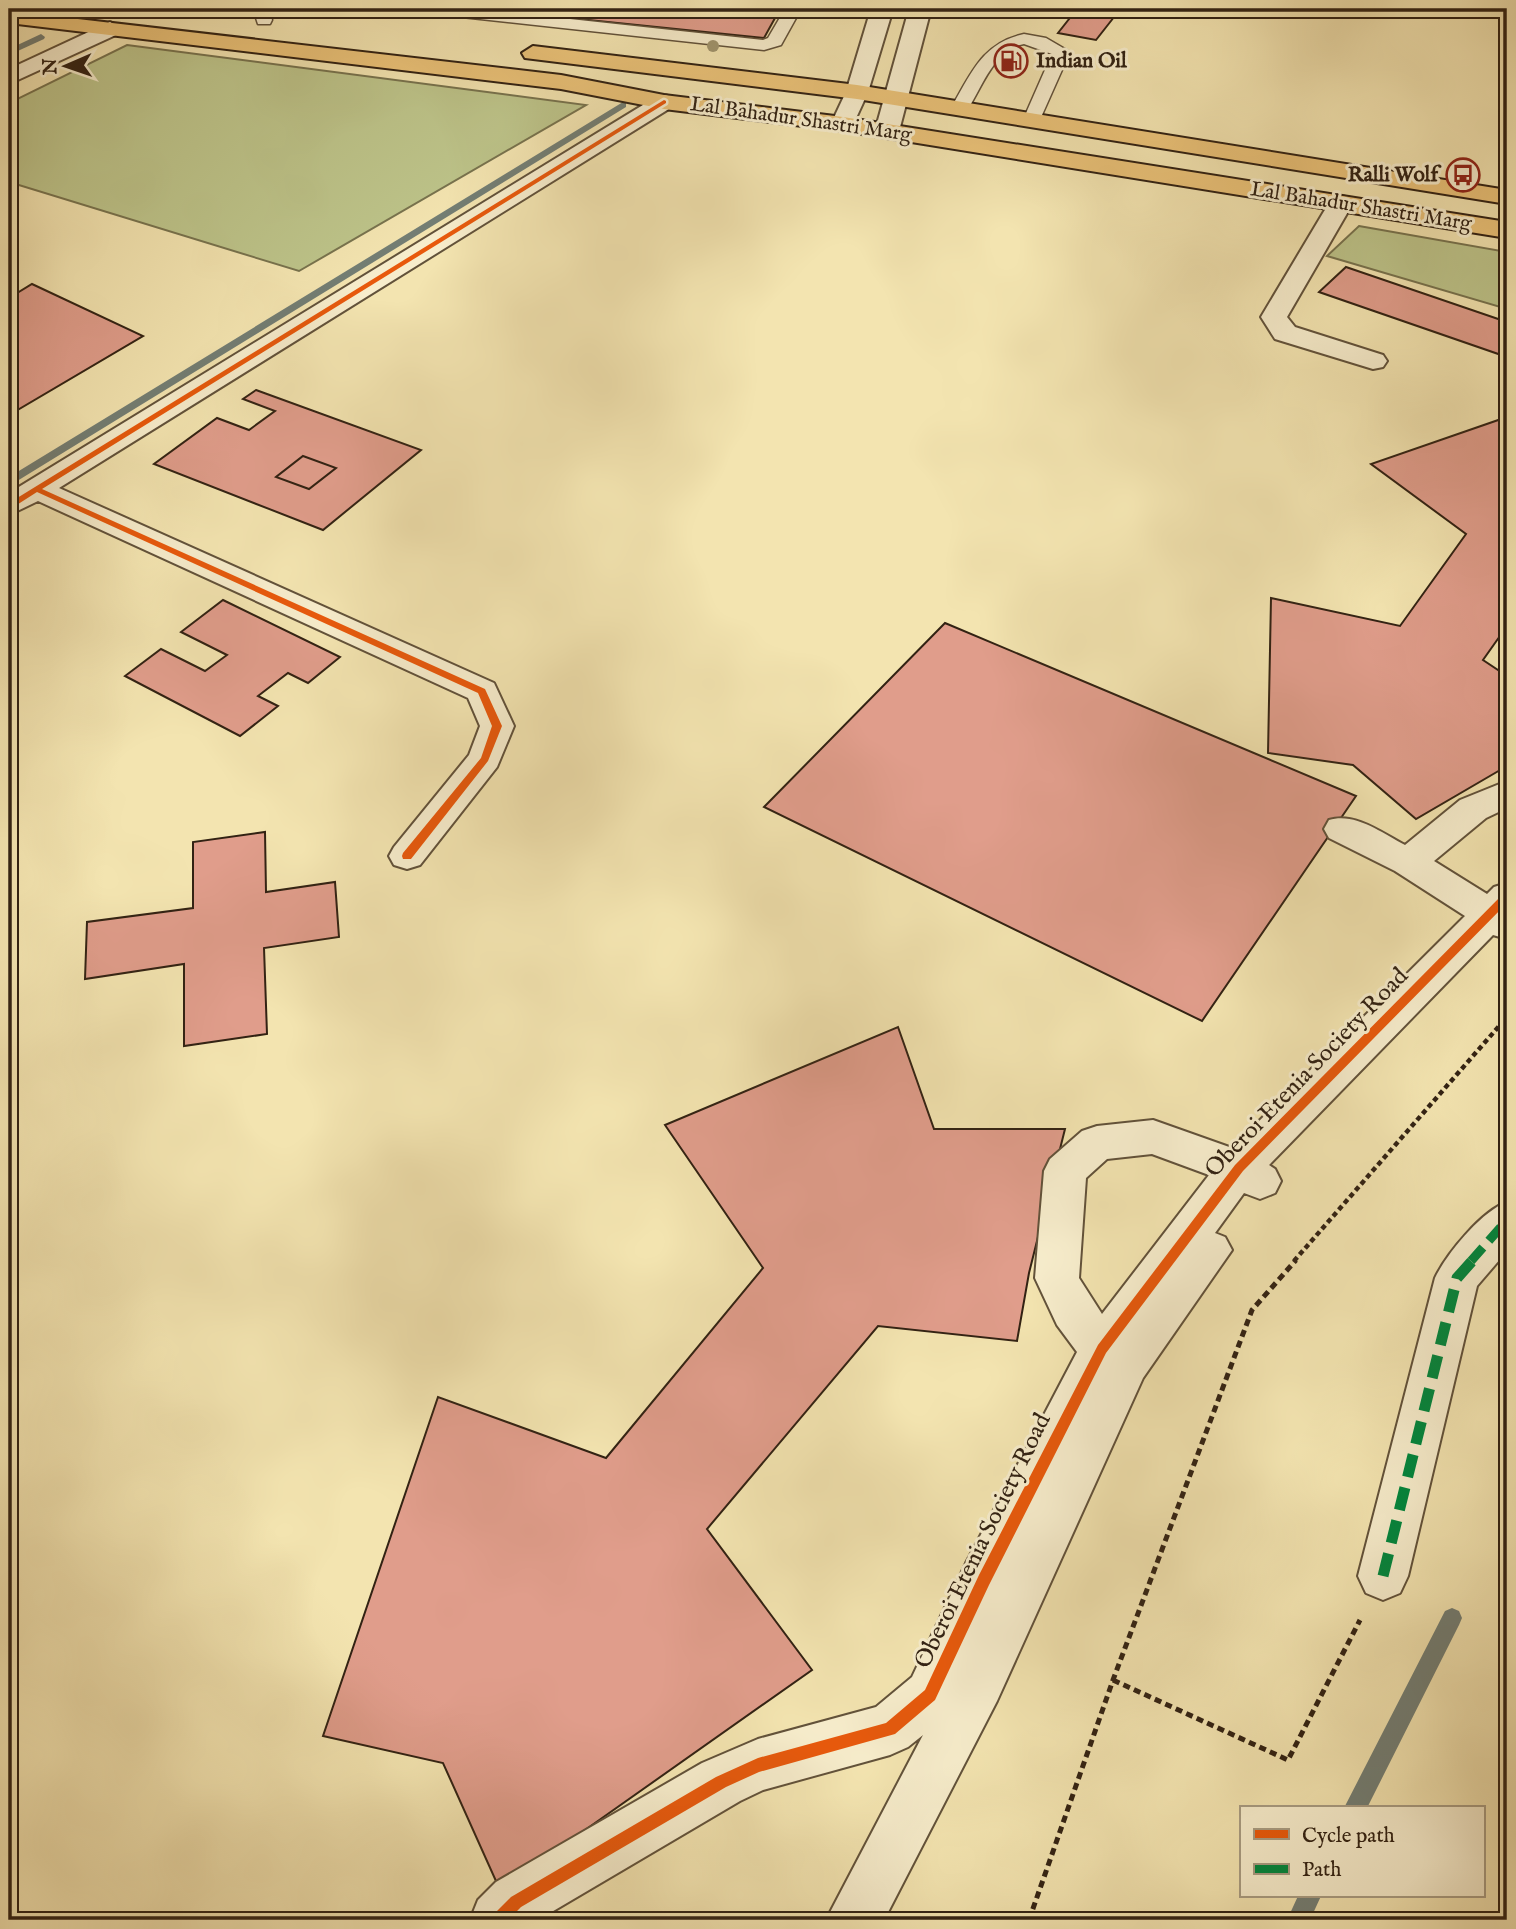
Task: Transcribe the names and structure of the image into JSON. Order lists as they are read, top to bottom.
{
  "streets": {
    "main road": ["Lal Bahadur Shastri Marg"],
    "cycle path": ["Oberoi Etenia Society Road"]
  },
  "places": {
    "fuel station": ["Indian Oil"],
    "bus stop": ["Ralli Wolf"]
  },
  "legend": ["Cycle path", "Path"],
  "north": "left"
}
